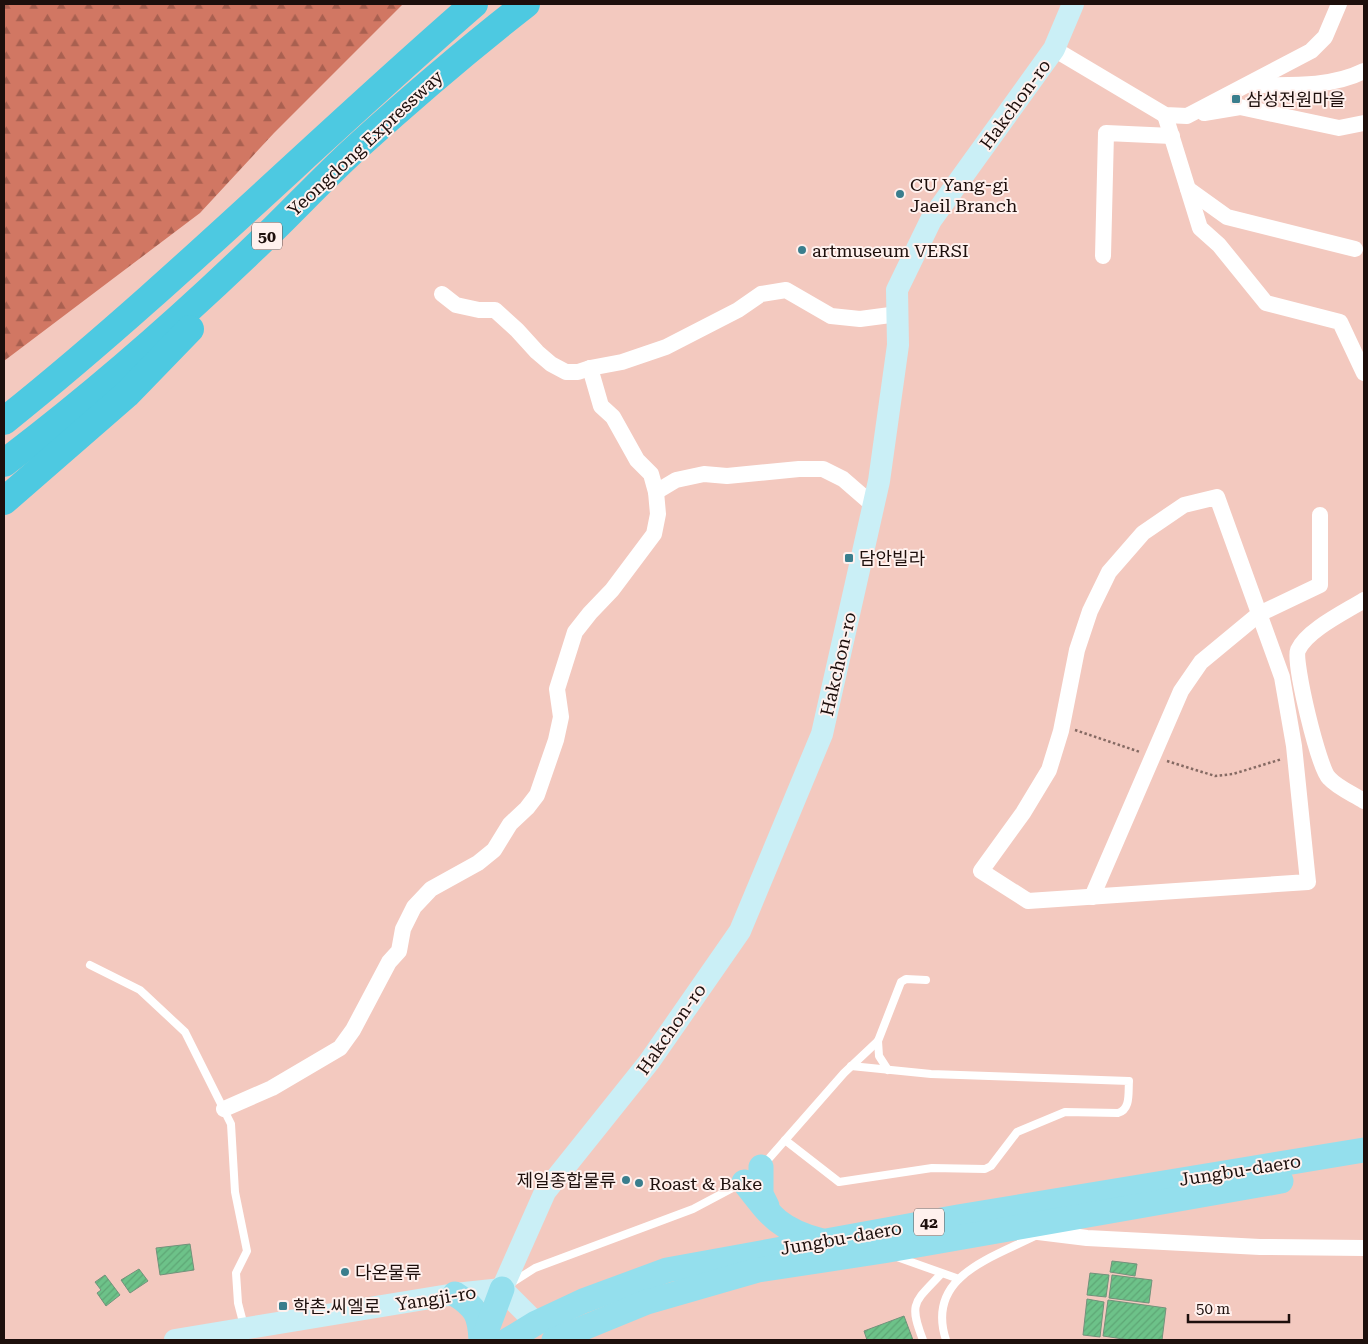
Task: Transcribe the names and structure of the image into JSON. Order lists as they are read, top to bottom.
{
  "streets": {
    "highway": ["Yeongdong Expressway", "50"],
    "main road": ["Jungbu-daero", "42"],
    "street": ["Hakchon-ro", "Yangji-ro"]
  },
  "crossings": [
    ["Hakchon-ro", "Yangji-ro"]
  ],
  "places": {
    "transit": ["삼성전원마을", "담안빌라", "학촌.씨엘로"],
    "other": [
      "CU Yang-gi Jaeil Branch",
      "artmuseum VERSI",
      "제일종합물류",
      "Roast & Bake",
      "다온물류"
    ]
  },
  "scale_bar": "50 m"
}
